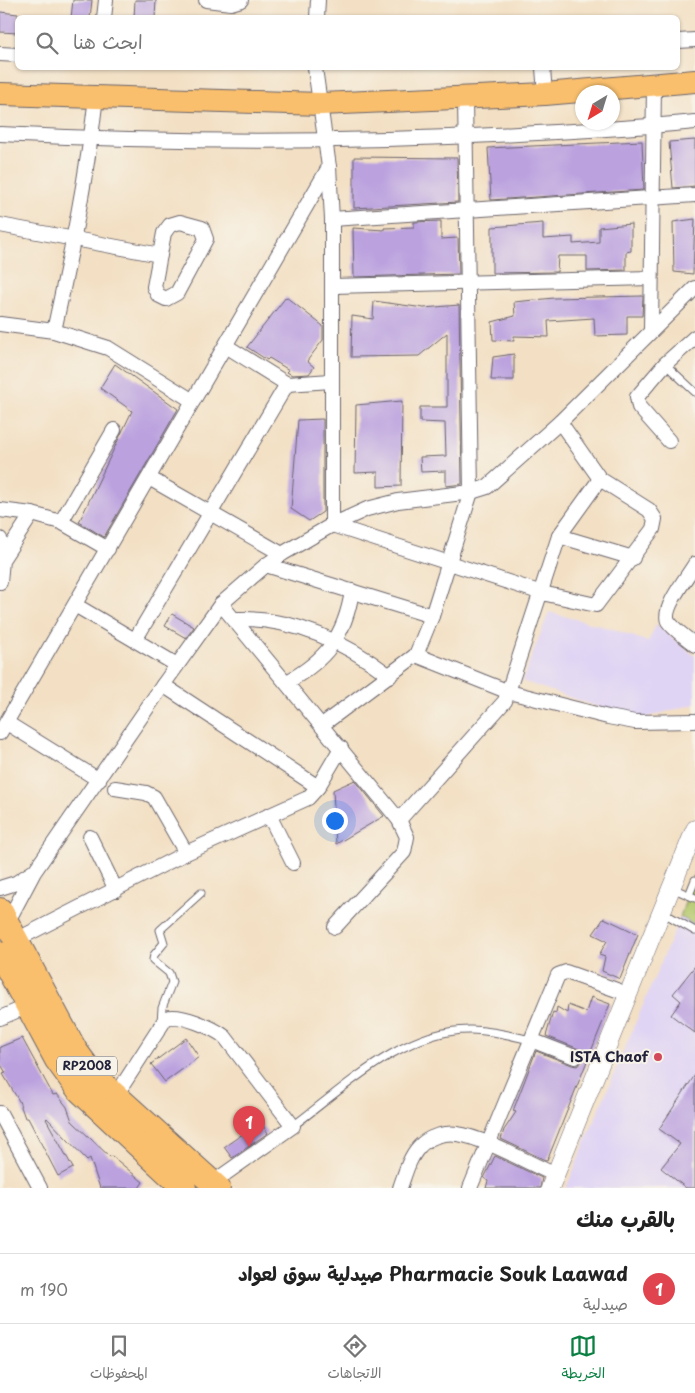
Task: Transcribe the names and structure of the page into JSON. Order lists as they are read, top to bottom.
{
  "streets": {
    "highway": ["RP2008"]
  },
  "places": ["ISTA Chaof"],
  "north": "bottom left",
  "page": {
    "search": "ابحث هنا",
    "pins": "1",
    "heading": "بالقرب منك",
    "list": [
      {
        "mark": "1",
        "name": "Pharmacie Souk Laawad صيدلية سوق لعواد",
        "note": "صيدلية",
        "value": "190 m"
      }
    ],
    "nav": ["الخريطة", "الاتجاهات", "المحفوظات"]
  }
}
